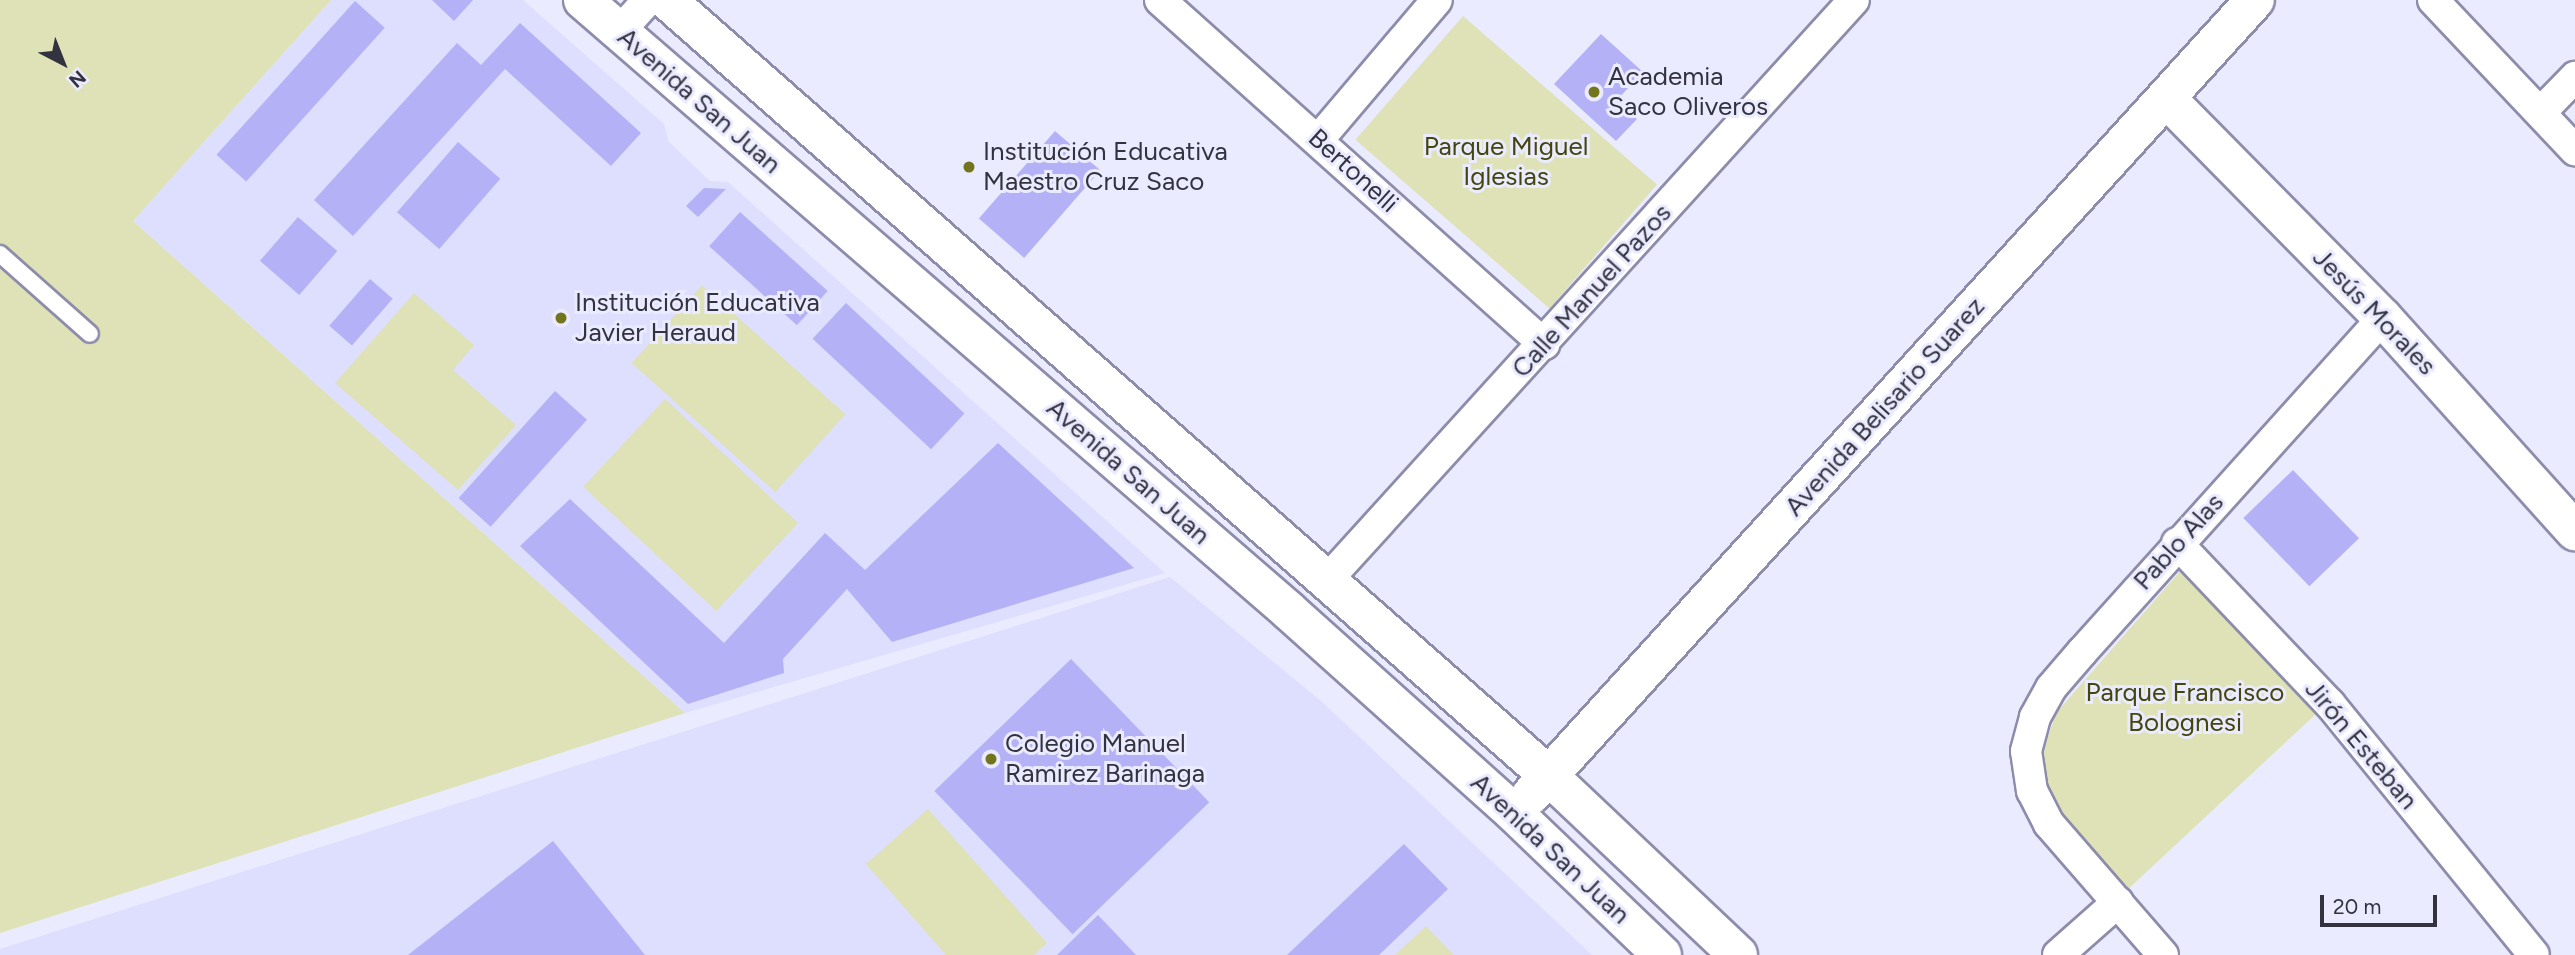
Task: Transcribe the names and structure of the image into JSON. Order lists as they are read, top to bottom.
{
  "streets": {
    "main road": ["Avenida San Juan", "Jesús Morales", "Avenida Belisario Suarez"],
    "street": [
      "Bertonelli",
      "Calle Manuel Pazos",
      "Pablo Alas",
      "Jirón Esteban"
    ]
  },
  "crossings": [
    ["Avenida San Juan", "Calle Manuel Pazos"],
    ["Avenida San Juan", "Avenida Belisario Suarez"],
    ["Bertonelli", "Calle Manuel Pazos"],
    ["Jesús Morales", "Avenida Belisario Suarez"],
    ["Jesús Morales", "Pablo Alas"],
    ["Pablo Alas", "Jirón Esteban"]
  ],
  "parks": ["Parque Miguel Iglesias", "Parque Francisco Bolognesi"],
  "places": [
    "Academia Saco Oliveros",
    "Institución Educativa Maestro Cruz Saco",
    "Institución Educativa Javier Heraud",
    "Colegio Manuel Ramirez Barinaga"
  ],
  "scale_bar": "20 m",
  "north": "bottom right"
}
